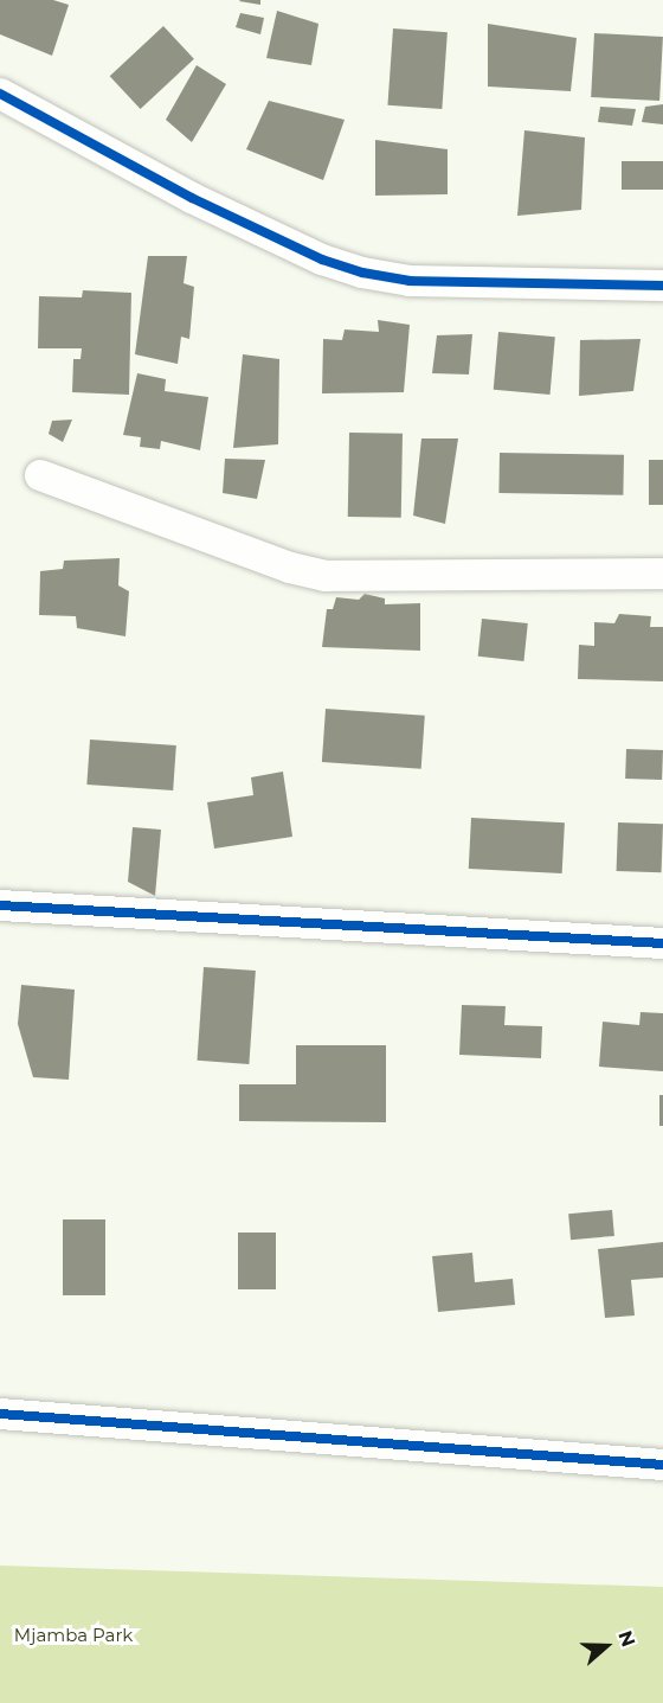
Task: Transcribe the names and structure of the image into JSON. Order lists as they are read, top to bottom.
{
  "parks": ["Mjamba Park"],
  "north": "right"
}
